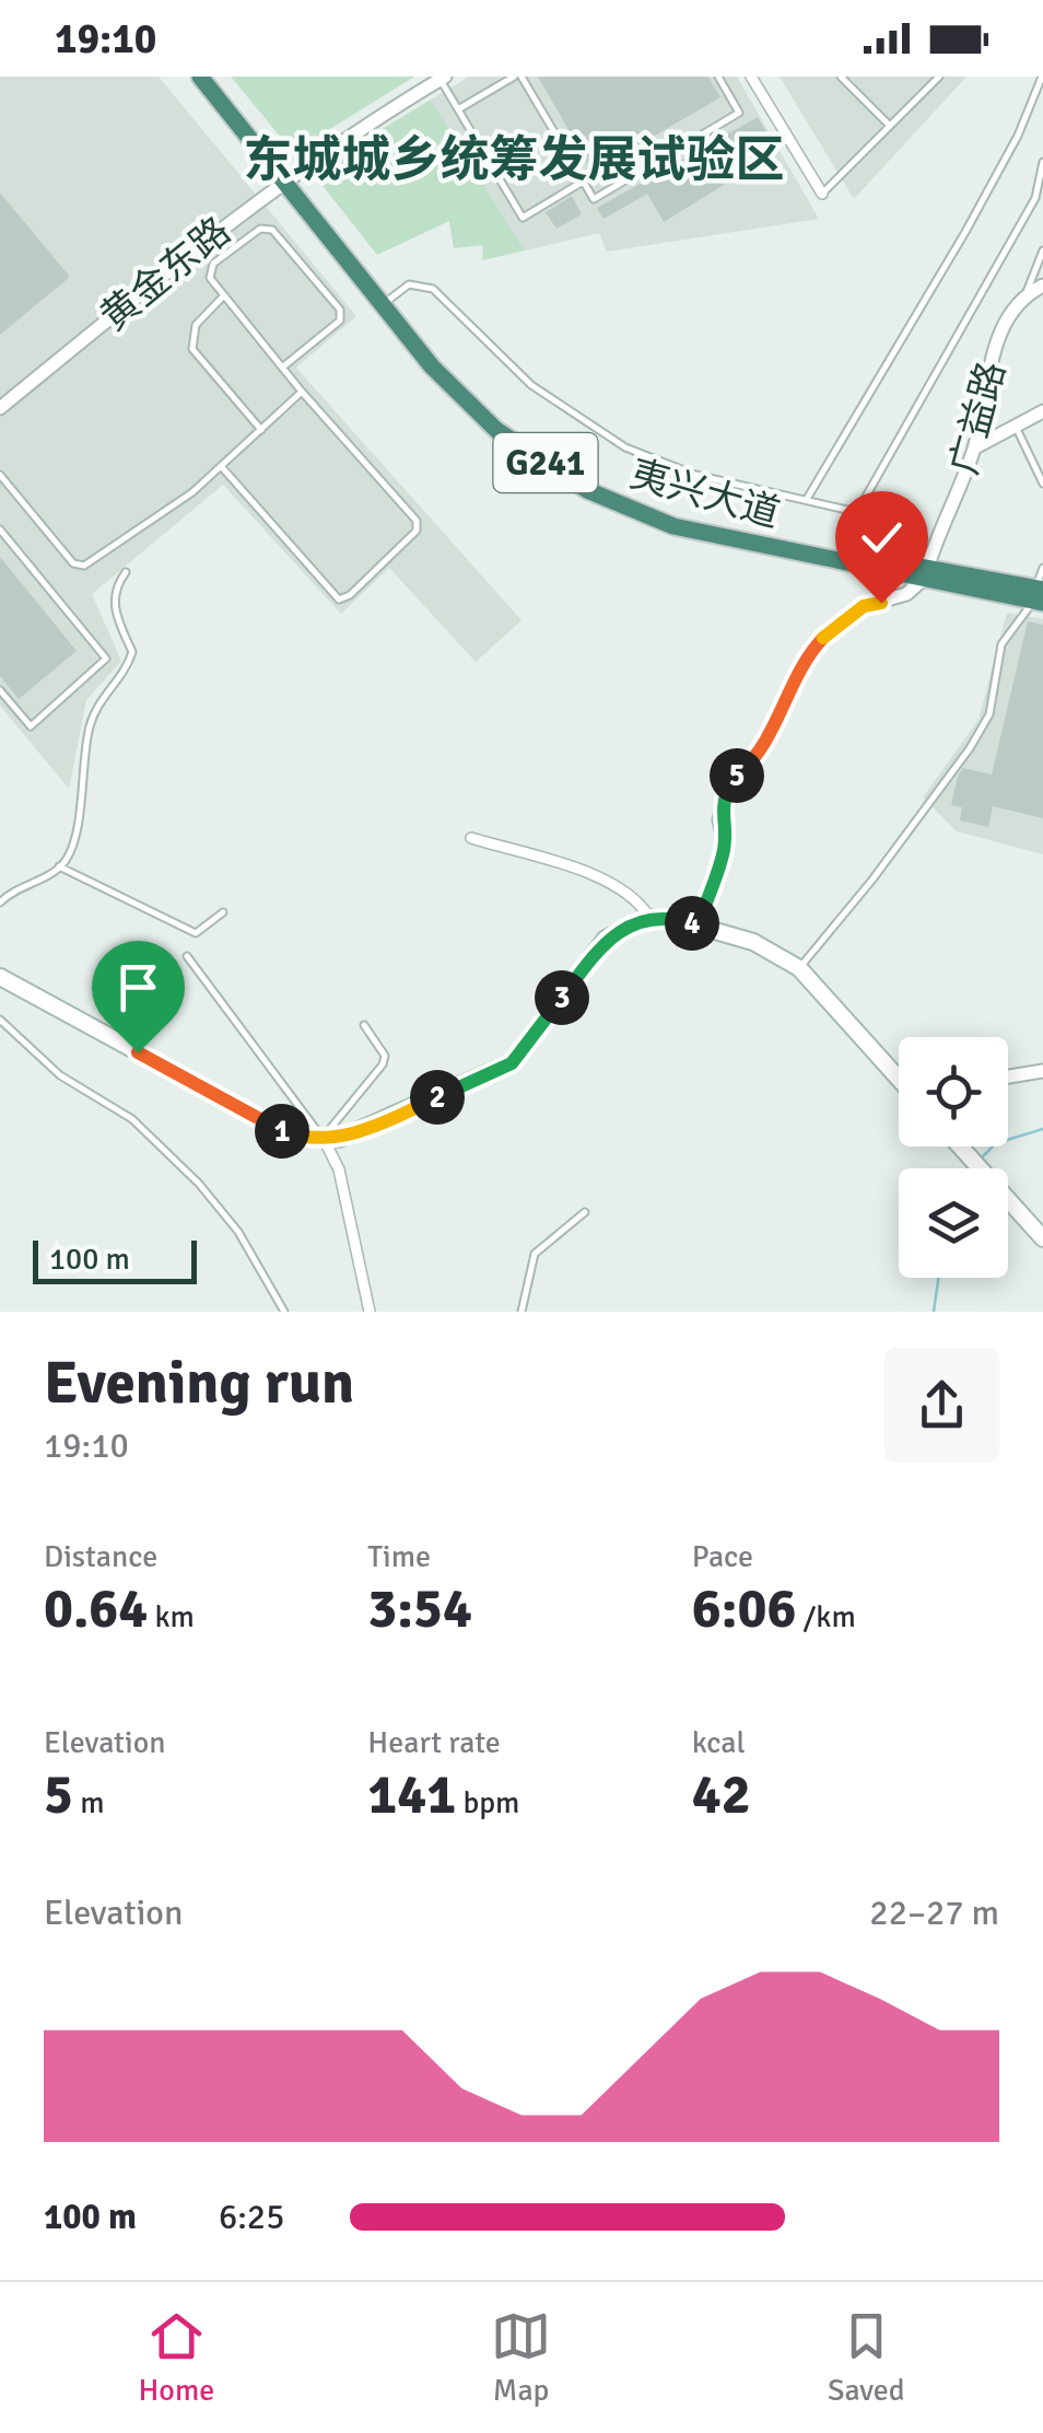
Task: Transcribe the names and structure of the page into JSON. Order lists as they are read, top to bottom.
{
  "streets": {
    "highway": ["G241", "夷兴大道"],
    "street": ["黄金东路", "广益路"]
  },
  "crossings": [
    ["黄金东路", "夷兴大道"],
    ["广益路", "夷兴大道"]
  ],
  "districts": ["东城城乡统筹发展试验区"],
  "scale_bar": "100 m",
  "page": {
    "status": "19:10",
    "pins": [
      "5",
      "4",
      "3",
      "2",
      "1"
    ],
    "scale": "100 m",
    "heading": ["Evening run", "19:10"],
    "stats": [
      ["Distance", "0.64 km"],
      ["Time", "3:54"],
      ["Pace", "6:06 /km"],
      ["Elevation", "5 m"],
      ["Heart rate", "141 bpm"],
      ["kcal", "42"]
    ],
    "chart": ["Elevation", "22–27 m"],
    "list": [
      {
        "name": "100 m",
        "note": "6:25"
      }
    ],
    "tabs": ["Home", "Map", "Saved"]
  }
}
